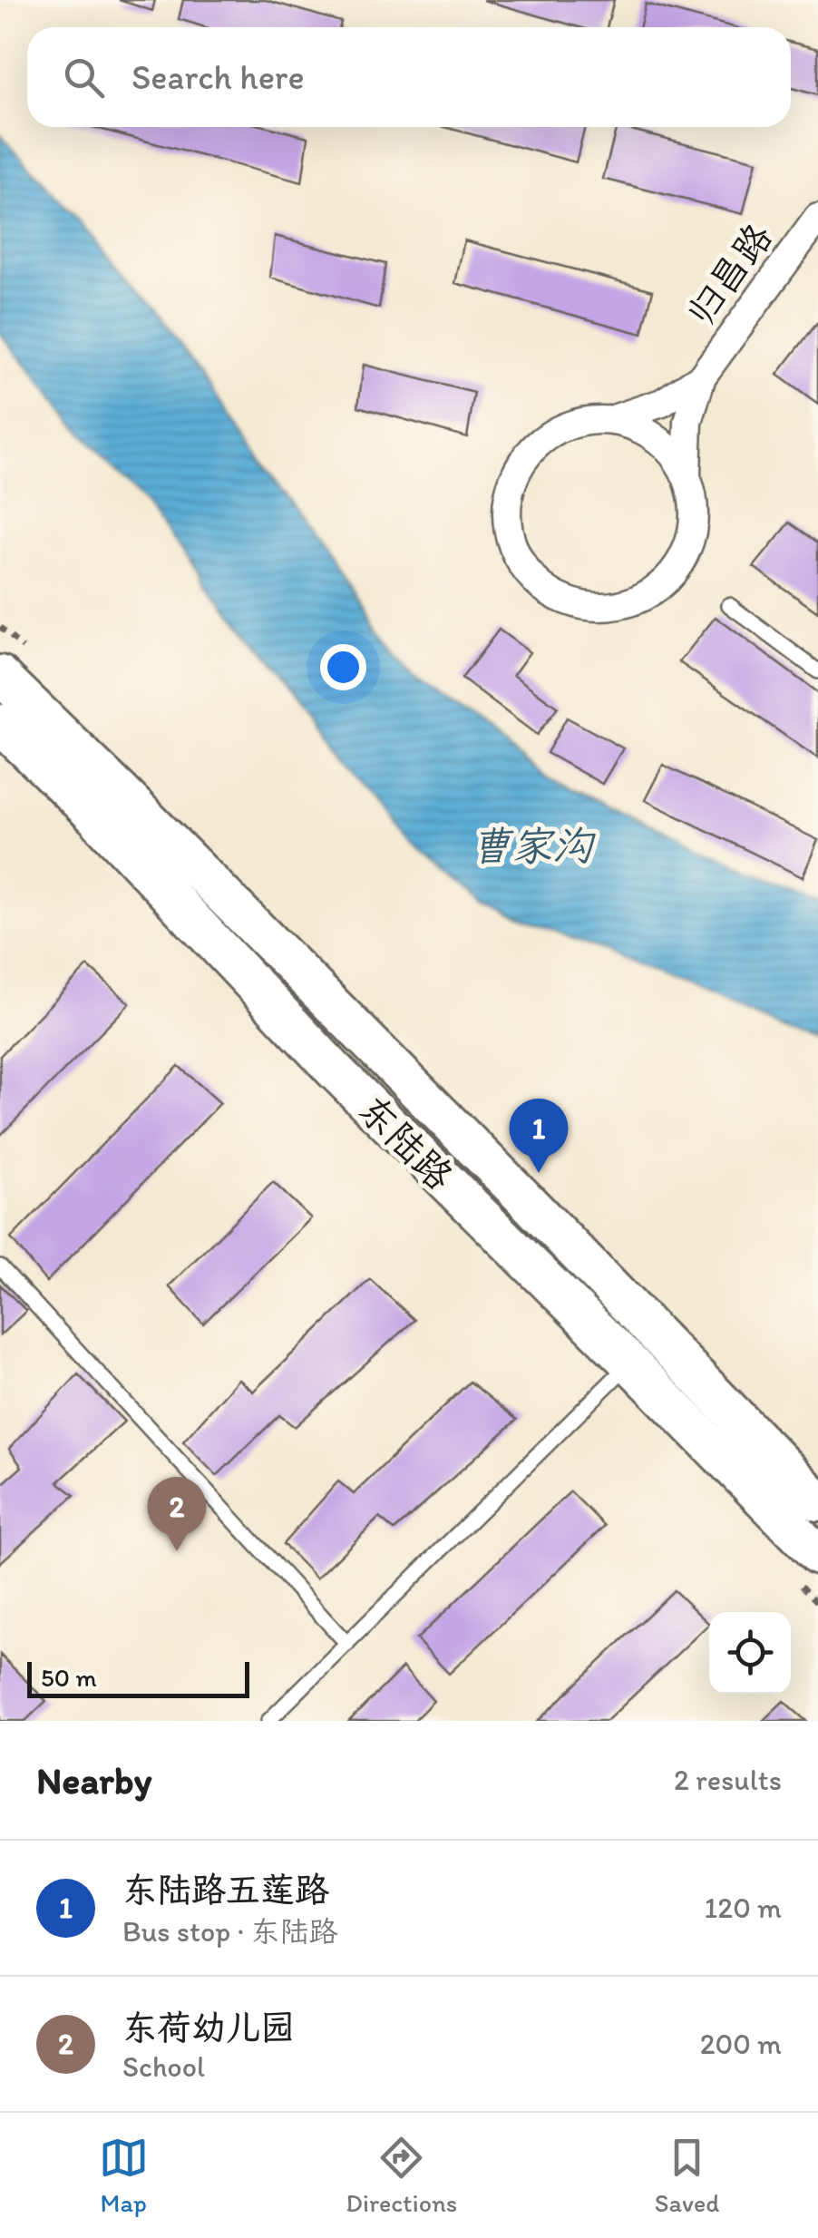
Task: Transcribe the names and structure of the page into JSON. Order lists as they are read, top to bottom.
{
  "streets": {
    "main road": ["东陆路"],
    "street": ["归昌路"]
  },
  "water": ["曹家沟"],
  "scale_bar": "50 m",
  "page": {
    "search": "Search here",
    "pins": ["1", "2"],
    "scale": "50 m",
    "heading": ["Nearby", "2 results"],
    "list": [
      {
        "mark": "1",
        "name": "东陆路五莲路",
        "note": "Bus stop · 东陆路",
        "value": "120 m"
      },
      {
        "mark": "2",
        "name": "东荷幼儿园",
        "note": "School",
        "value": "200 m"
      }
    ],
    "nav": ["Map", "Directions", "Saved"]
  }
}
